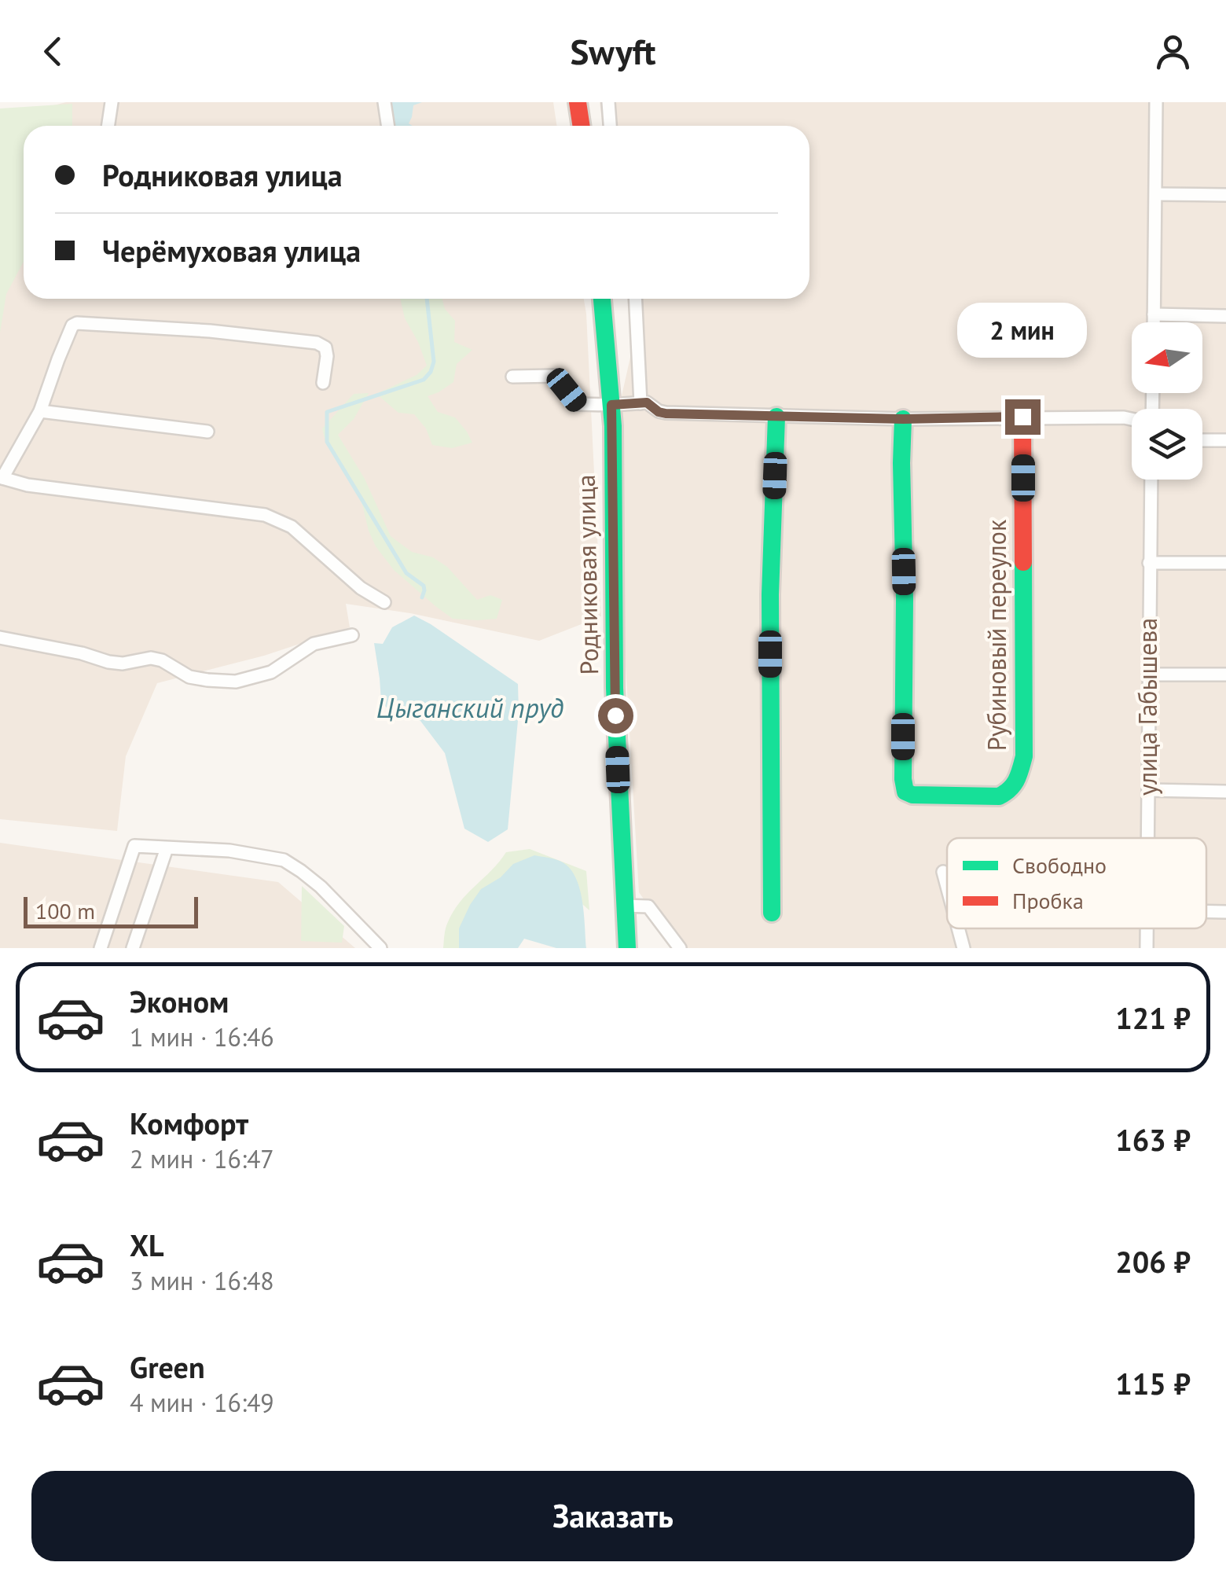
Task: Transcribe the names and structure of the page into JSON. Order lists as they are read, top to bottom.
{
  "streets": {
    "street": ["Родниковая улица", "Рубиновый переулок", "улица Габышева"]
  },
  "water": ["Цыганский пруд"],
  "legend": ["Свободно", "Пробка"],
  "scale_bar": "100 m",
  "north": "left",
  "page": {
    "header": "Swyft",
    "banner": ["Родниковая улица", "Черёмуховая улица"],
    "bubble": "2 мин",
    "scale": "100 m",
    "list": [
      {
        "name": "Эконом",
        "note": "1 мин · 16:46",
        "value": "121 ₽"
      },
      {
        "name": "Комфорт",
        "note": "2 мин · 16:47",
        "value": "163 ₽"
      },
      {
        "name": "XL",
        "note": "3 мин · 16:48",
        "value": "206 ₽"
      },
      {
        "name": "Green",
        "note": "4 мин · 16:49",
        "value": "115 ₽"
      }
    ],
    "buttons": "Заказать"
  }
}
